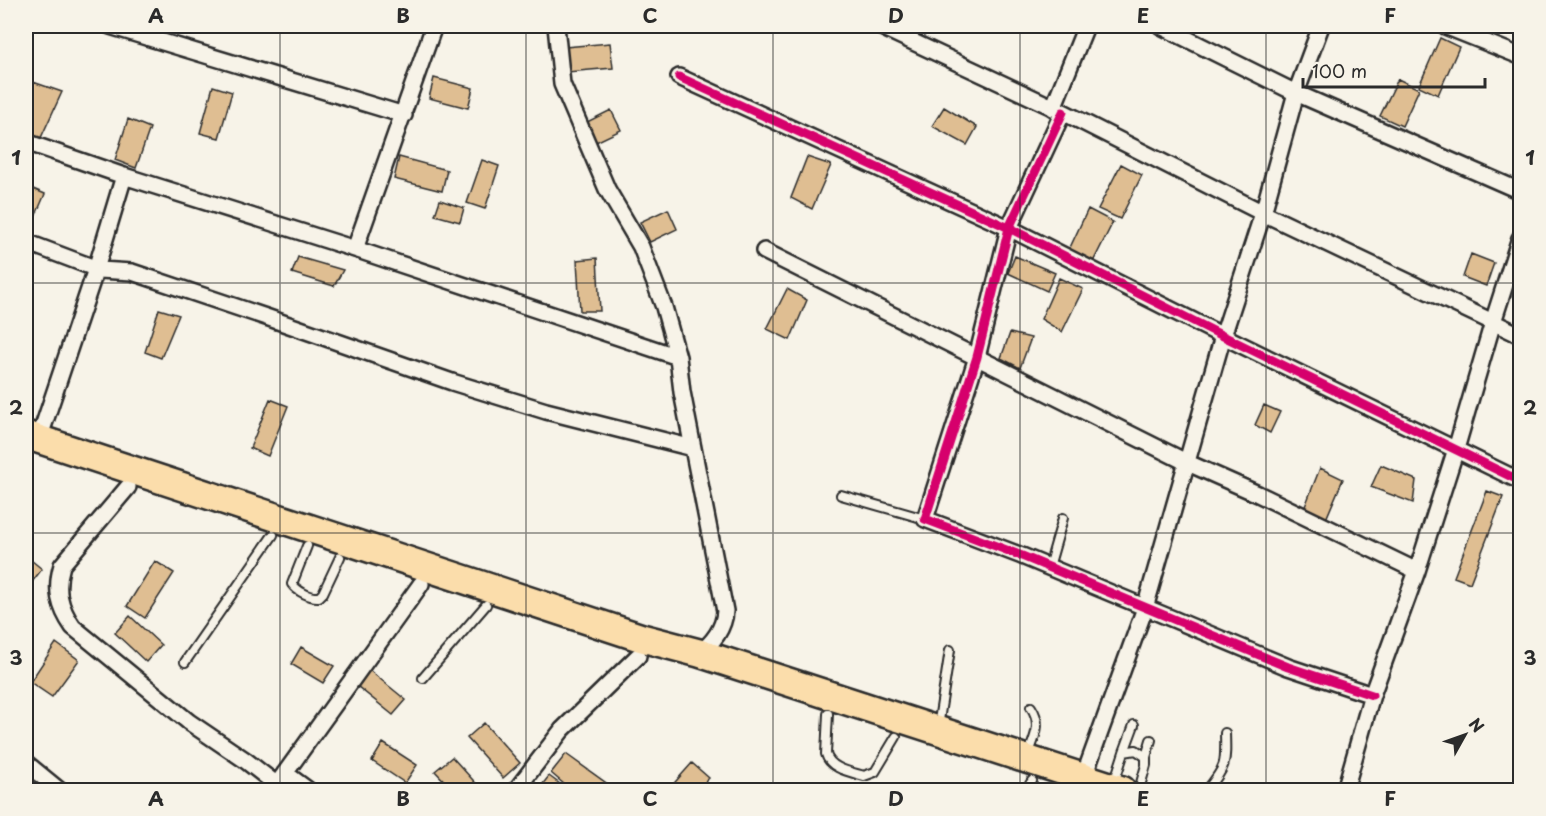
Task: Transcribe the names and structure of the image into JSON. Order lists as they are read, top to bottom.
{
  "scale_bar": "100 m",
  "north": "top right",
  "grid": {
    "columns": [
      "A",
      "B",
      "C",
      "D",
      "E",
      "F"
    ],
    "rows": ["1", "2", "3"]
  }
}
